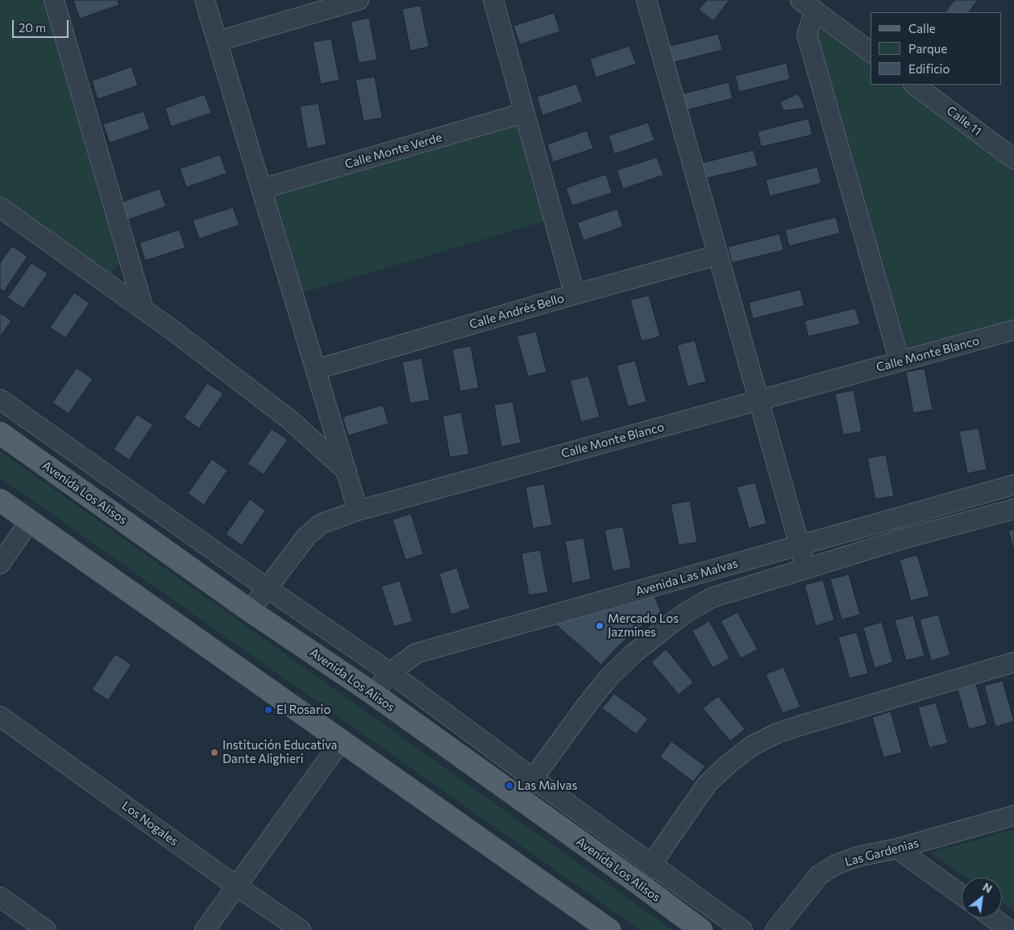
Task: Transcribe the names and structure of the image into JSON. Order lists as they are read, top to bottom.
{
  "streets": {
    "main road": ["Avenida Los Alisos"],
    "street": [
      "Calle 11",
      "Calle Monte Verde",
      "Calle Andrés Bello",
      "Calle Monte Blanco",
      "Avenida Las Malvas",
      "Los Nogales",
      "Las Gardenias"
    ]
  },
  "crossings": [
    ["Calle Monte Blanco", "Avenida Los Alisos"],
    ["Avenida Los Alisos", "Avenida Las Malvas"]
  ],
  "places": [
    "Mercado Los Jazmines",
    "El Rosario",
    "Institución Educativa Dante Alighieri",
    "Las Malvas"
  ],
  "legend": ["Calle", "Parque", "Edificio"],
  "scale_bar": "20 m",
  "north": "top right"
}
